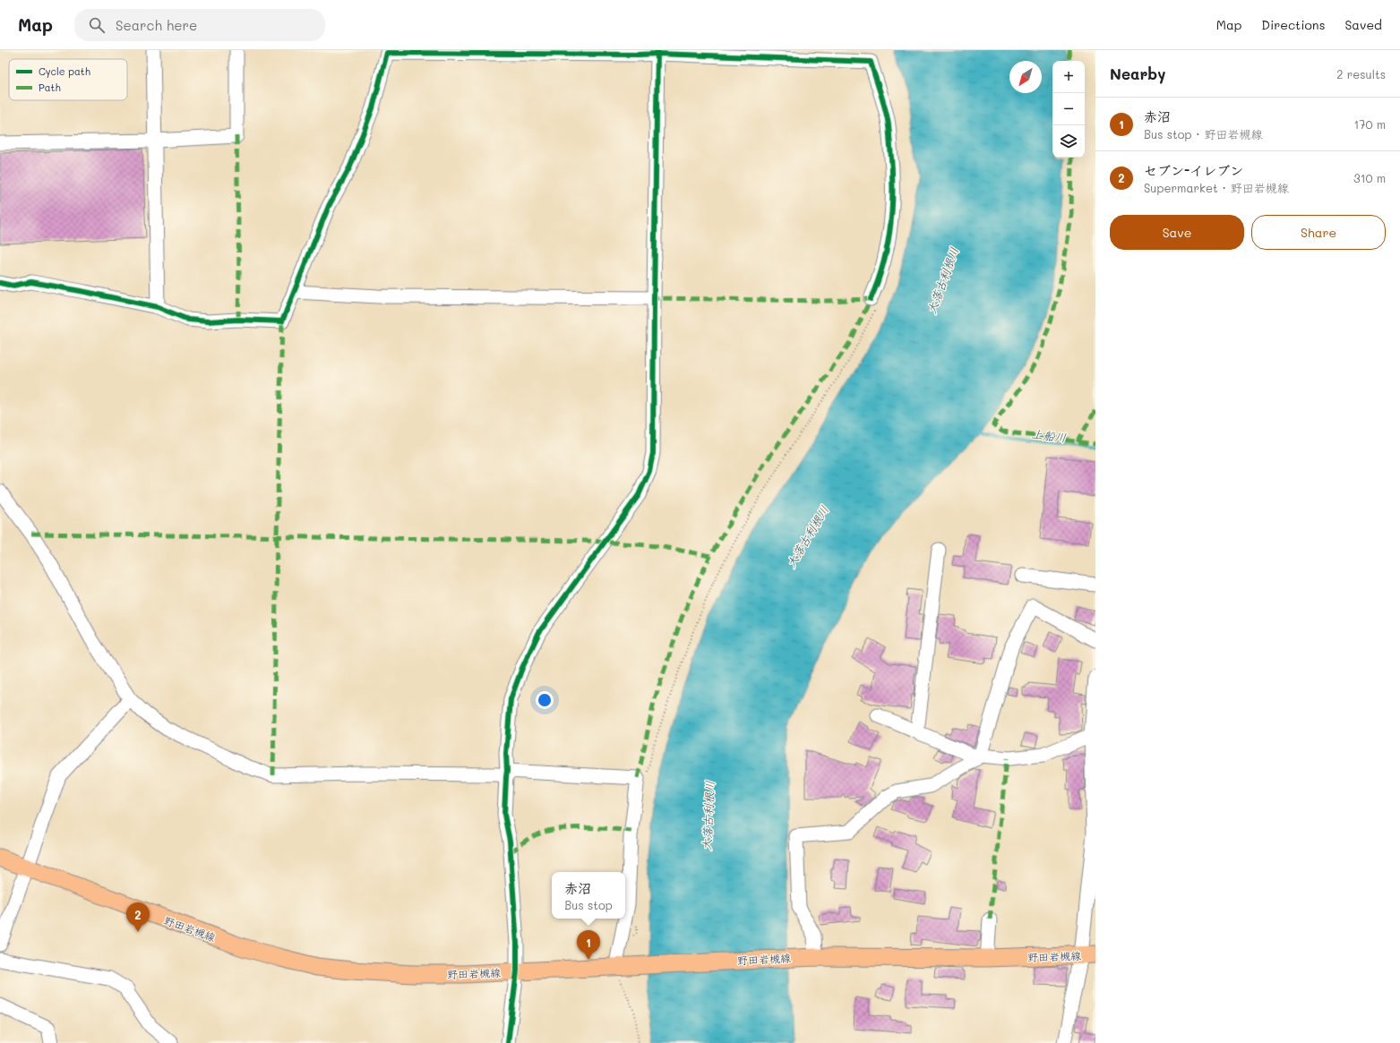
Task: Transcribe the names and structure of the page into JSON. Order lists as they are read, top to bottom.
{
  "streets": {
    "main road": ["野田岩槻線"]
  },
  "water": ["大落古利根川", "上船川"],
  "legend": ["Cycle path", "Path"],
  "north": "bottom left",
  "page": {
    "header": "Map",
    "search": "Search here",
    "nav": ["Map", "Directions", "Saved"],
    "heading": ["Nearby", "2 results"],
    "map_buttons": ["+", "−"],
    "list": [
      {
        "mark": "1",
        "name": "赤沼",
        "note": "Bus stop · 野田岩槻線",
        "value": "170 m"
      },
      {
        "mark": "2",
        "name": "セブン-イレブン",
        "note": "Supermarket · 野田岩槻線",
        "value": "310 m"
      }
    ],
    "buttons": ["Save", "Share"],
    "popup": ["赤沼", "Bus stop"],
    "pins": ["2", "1"]
  }
}
